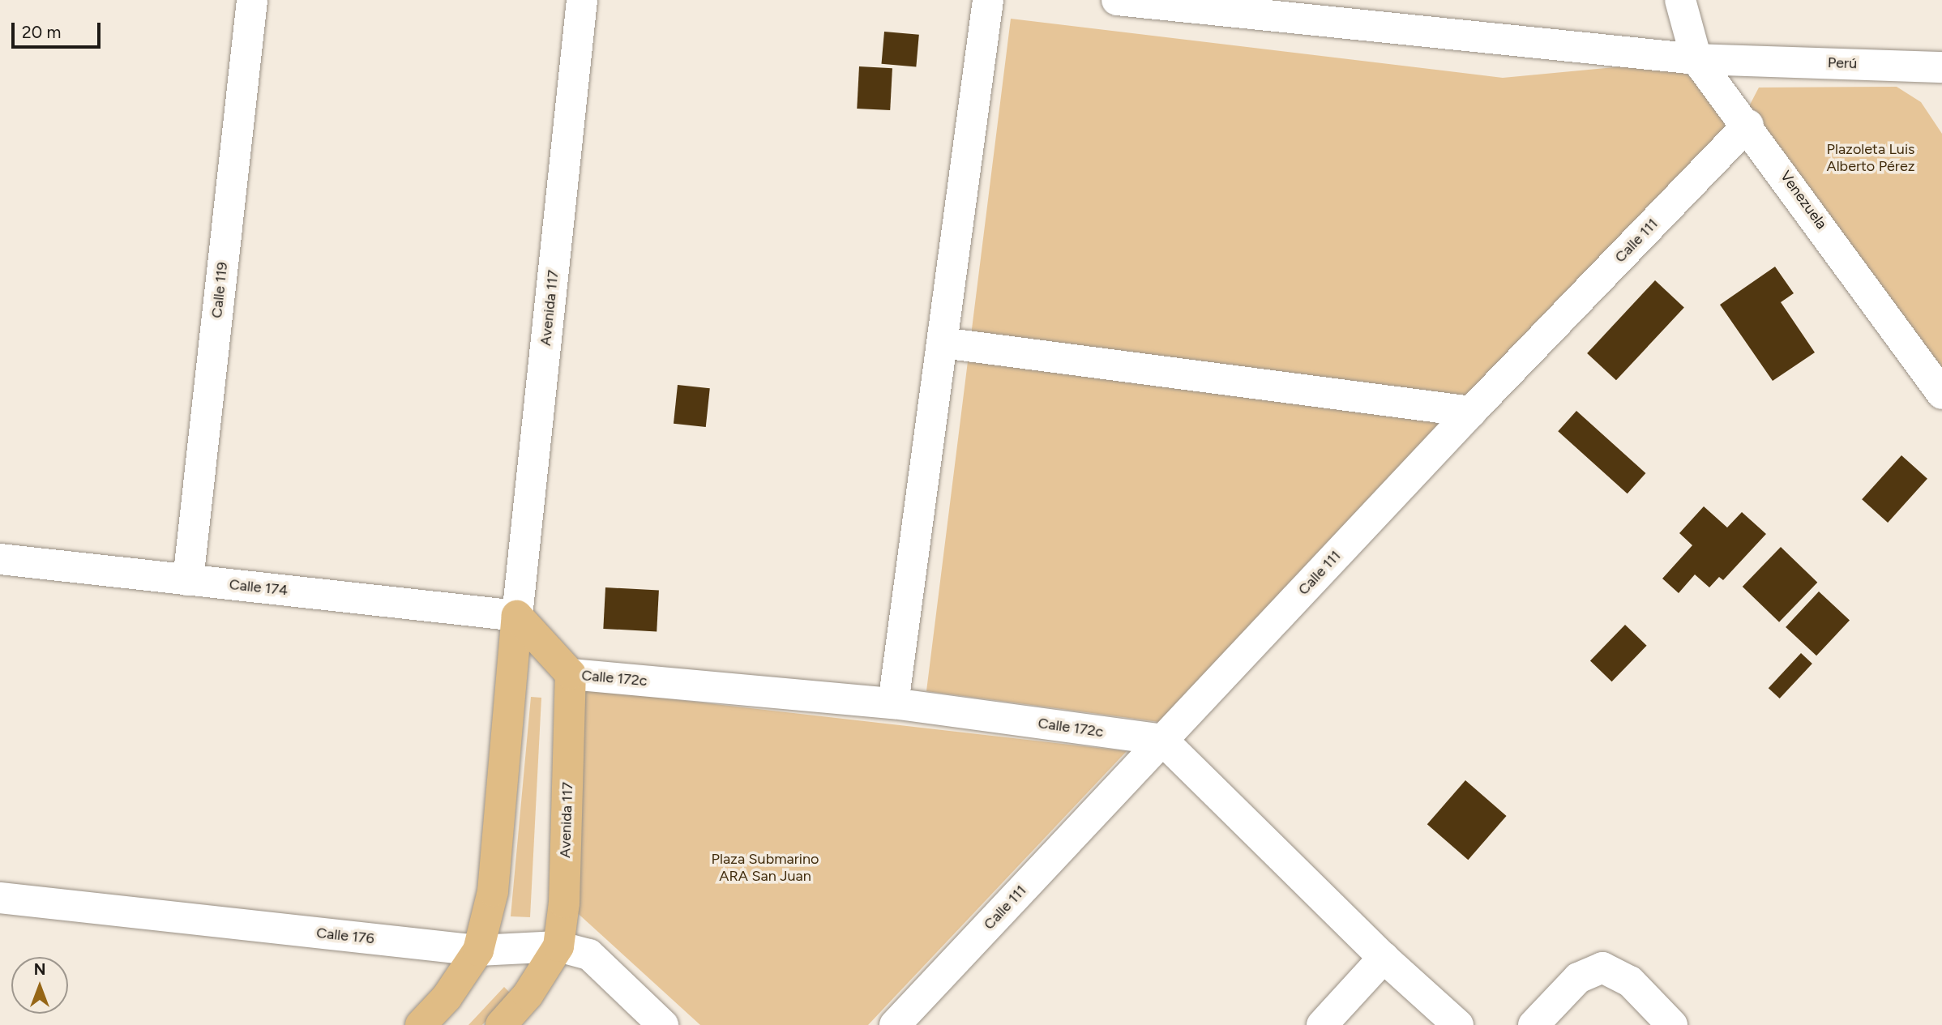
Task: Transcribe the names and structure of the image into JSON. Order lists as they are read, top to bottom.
{
  "streets": {
    "main road": ["Avenida 117"],
    "street": [
      "Perú",
      "Venezuela",
      "Calle 111",
      "Calle 119",
      "Calle 174",
      "Calle 172c",
      "Calle 176"
    ]
  },
  "crossings": [
    ["Perú", "Venezuela"],
    ["Venezuela", "Calle 111"],
    ["Calle 111", "Calle 172c"],
    ["Calle 119", "Calle 174"],
    ["Avenida 117", "Calle 174"],
    ["Avenida 117", "Calle 172c"],
    ["Avenida 117", "Calle 176"]
  ],
  "parks": ["Plazoleta Luis Alberto Pérez", "Plaza Submarino ARA San Juan"],
  "scale_bar": "20 m",
  "north": "top"
}
